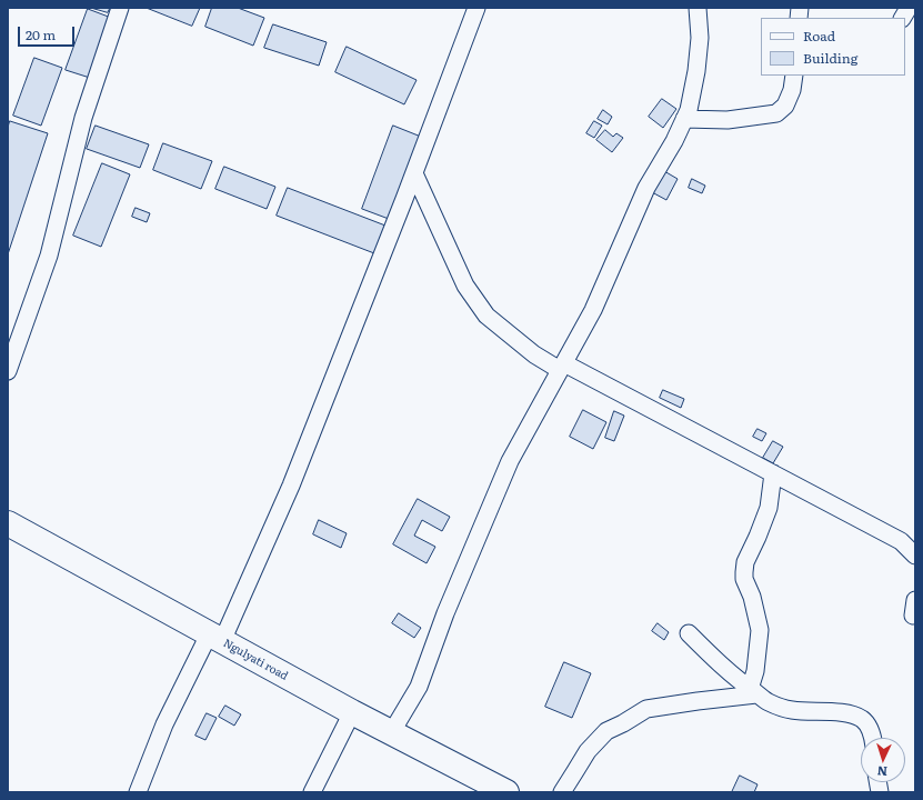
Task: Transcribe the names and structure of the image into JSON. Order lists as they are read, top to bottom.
{
  "streets": {
    "main road": ["Ngulyati road"]
  },
  "legend": ["Road", "Building"],
  "scale_bar": "20 m",
  "north": "bottom"
}
